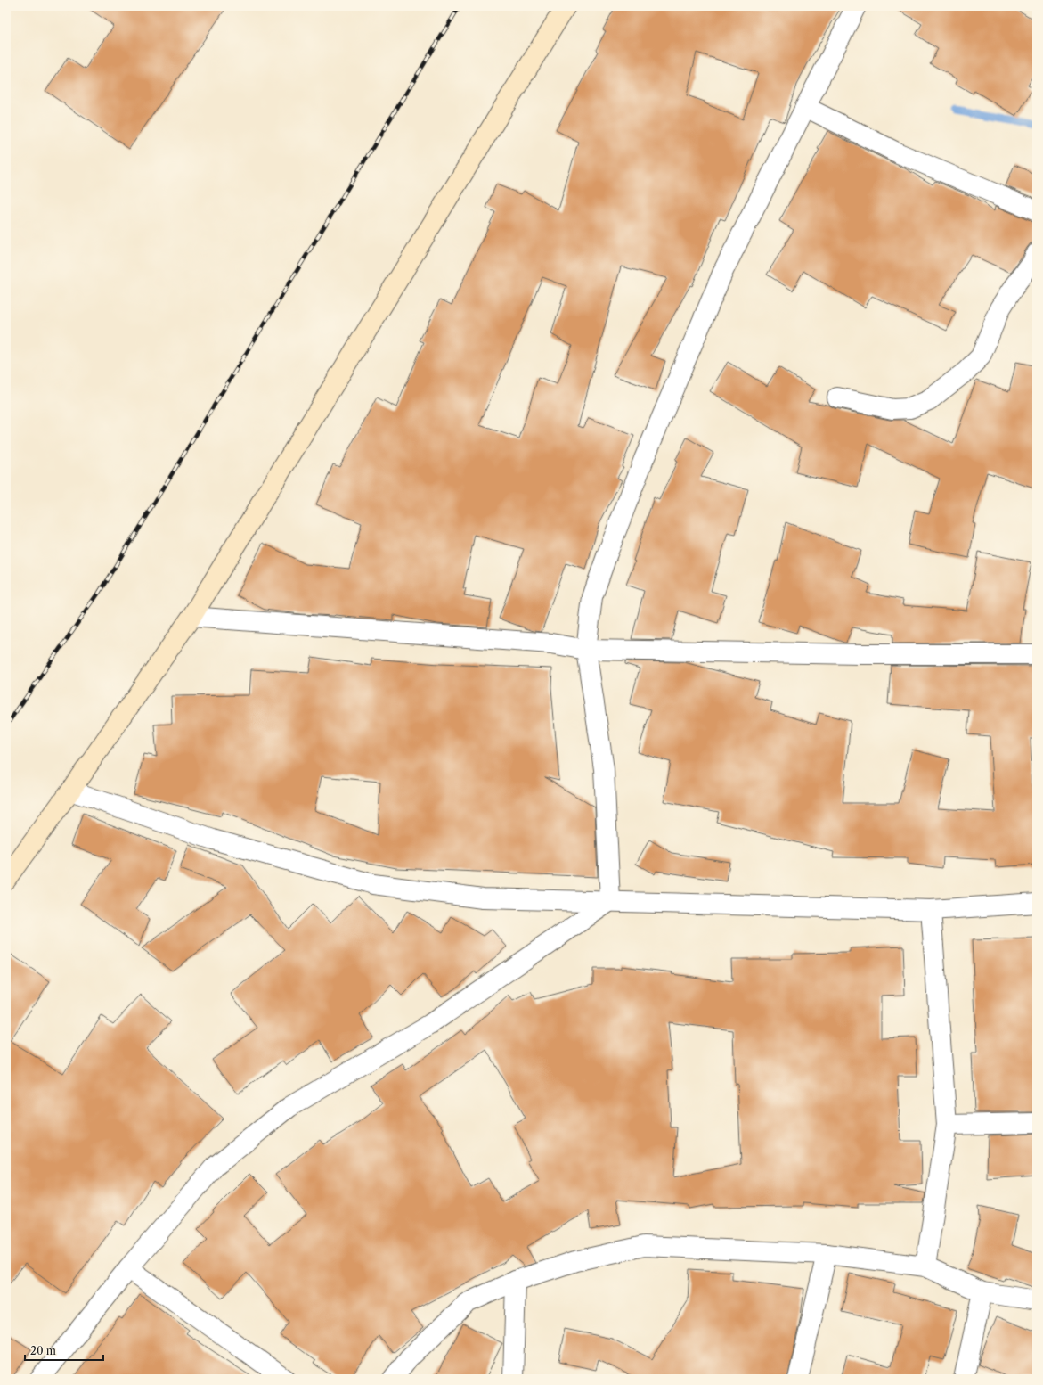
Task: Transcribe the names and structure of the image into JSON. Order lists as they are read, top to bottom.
{
  "scale_bar": "20 m"
}
